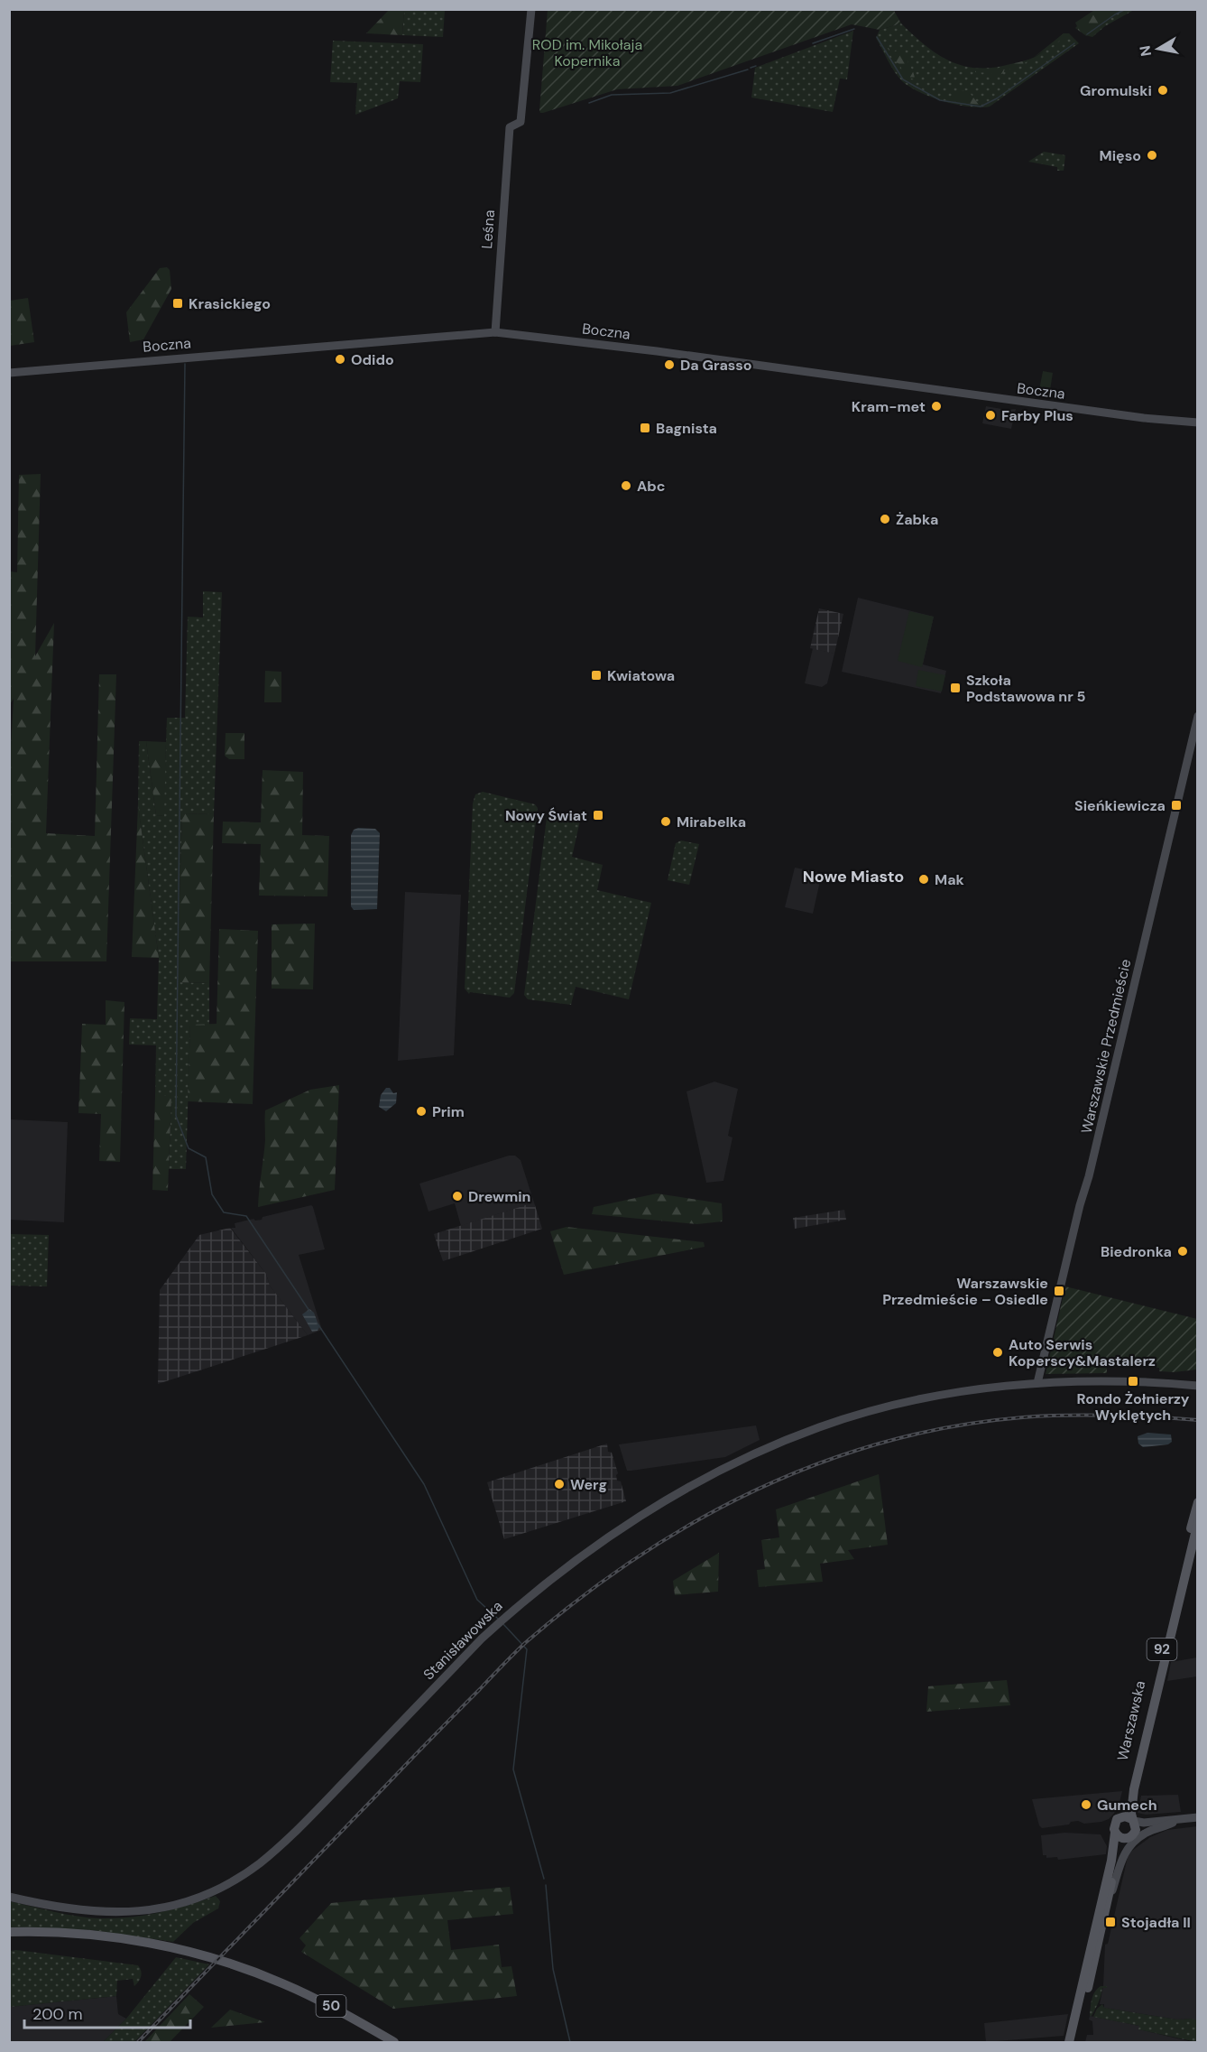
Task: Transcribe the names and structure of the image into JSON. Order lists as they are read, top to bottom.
{
  "streets": {
    "main road": ["92", "Warszawska", "50"],
    "street": [
      "Leśna",
      "Boczna",
      "Warszawskie Przedmieście",
      "Stanisławowska"
    ]
  },
  "crossings": [
    ["Leśna", "Boczna"],
    ["Warszawskie Przedmieście", "Stanisławowska"],
    ["92", "Warszawska"]
  ],
  "districts": ["Nowe Miasto"],
  "parks": ["ROD im. Mikołaja Kopernika"],
  "places": {
    "other": [
      "Gromulski",
      "Mięso",
      "Odido",
      "Da Grasso",
      "Kram-met",
      "Farby Plus",
      "Abc",
      "Żabka",
      "Mirabelka",
      "Mak",
      "Prim",
      "Drewmin",
      "Biedronka",
      "Auto Serwis Koperscy&Mastalerz",
      "Werg",
      "Gumech"
    ],
    "transit": [
      "Krasickiego",
      "Bagnista",
      "Kwiatowa",
      "Szkoła Podstawowa nr 5",
      "Sieńkiewicza",
      "Nowy Świat",
      "Warszawskie Przedmieście – Osiedle",
      "Rondo Żołnierzy Wyklętych",
      "Stojadła II"
    ]
  },
  "scale_bar": "200 m",
  "north": "left"
}
